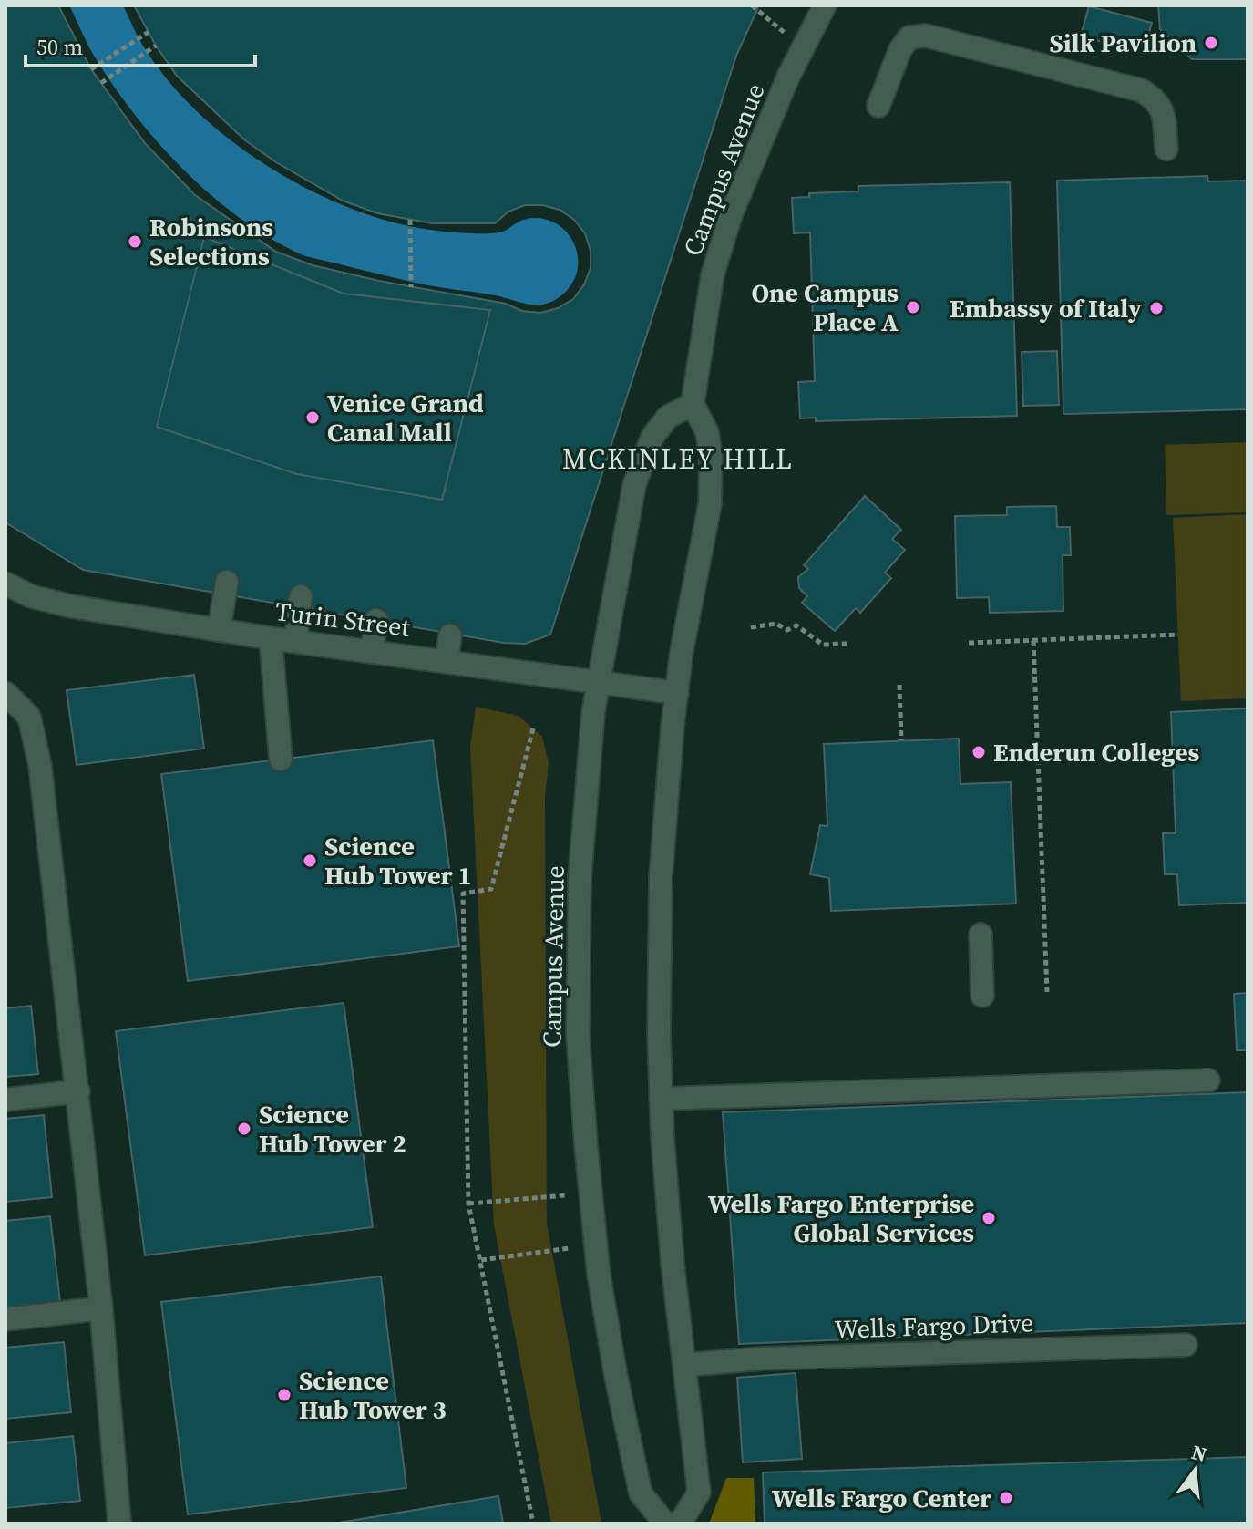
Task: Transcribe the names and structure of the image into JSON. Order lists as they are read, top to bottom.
{
  "streets": {
    "street": ["Campus Avenue", "Turin Street", "Wells Fargo Drive"]
  },
  "crossings": [
    ["Campus Avenue", "Turin Street"]
  ],
  "districts": ["MCKINLEY HILL"],
  "places": [
    "Silk Pavilion",
    "Robinsons Selections",
    "One Campus Place A",
    "Embassy of Italy",
    "Venice Grand Canal Mall",
    "Enderun Colleges",
    "Science Hub Tower 1",
    "Science Hub Tower 2",
    "Wells Fargo Enterprise Global Services",
    "Science Hub Tower 3",
    "Wells Fargo Center"
  ],
  "scale_bar": "50 m",
  "north": "top"
}
